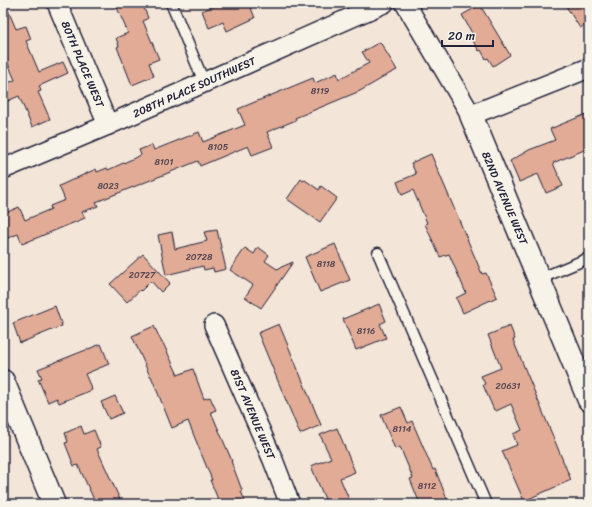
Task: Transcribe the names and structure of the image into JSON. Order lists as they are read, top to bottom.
{
  "streets": {
    "street": [
      "80TH PLACE WEST",
      "208TH PLACE SOUTHWEST",
      "82ND AVENUE WEST",
      "81ST AVENUE WEST"
    ]
  },
  "crossings": [
    ["80TH PLACE WEST", "208TH PLACE SOUTHWEST"]
  ],
  "house_numbers": [
    "8119",
    "8105",
    "8101",
    "8023",
    "20728",
    "8118",
    "20727",
    "8116",
    "20631",
    "8114",
    "8112"
  ],
  "scale_bar": "20 m"
}
